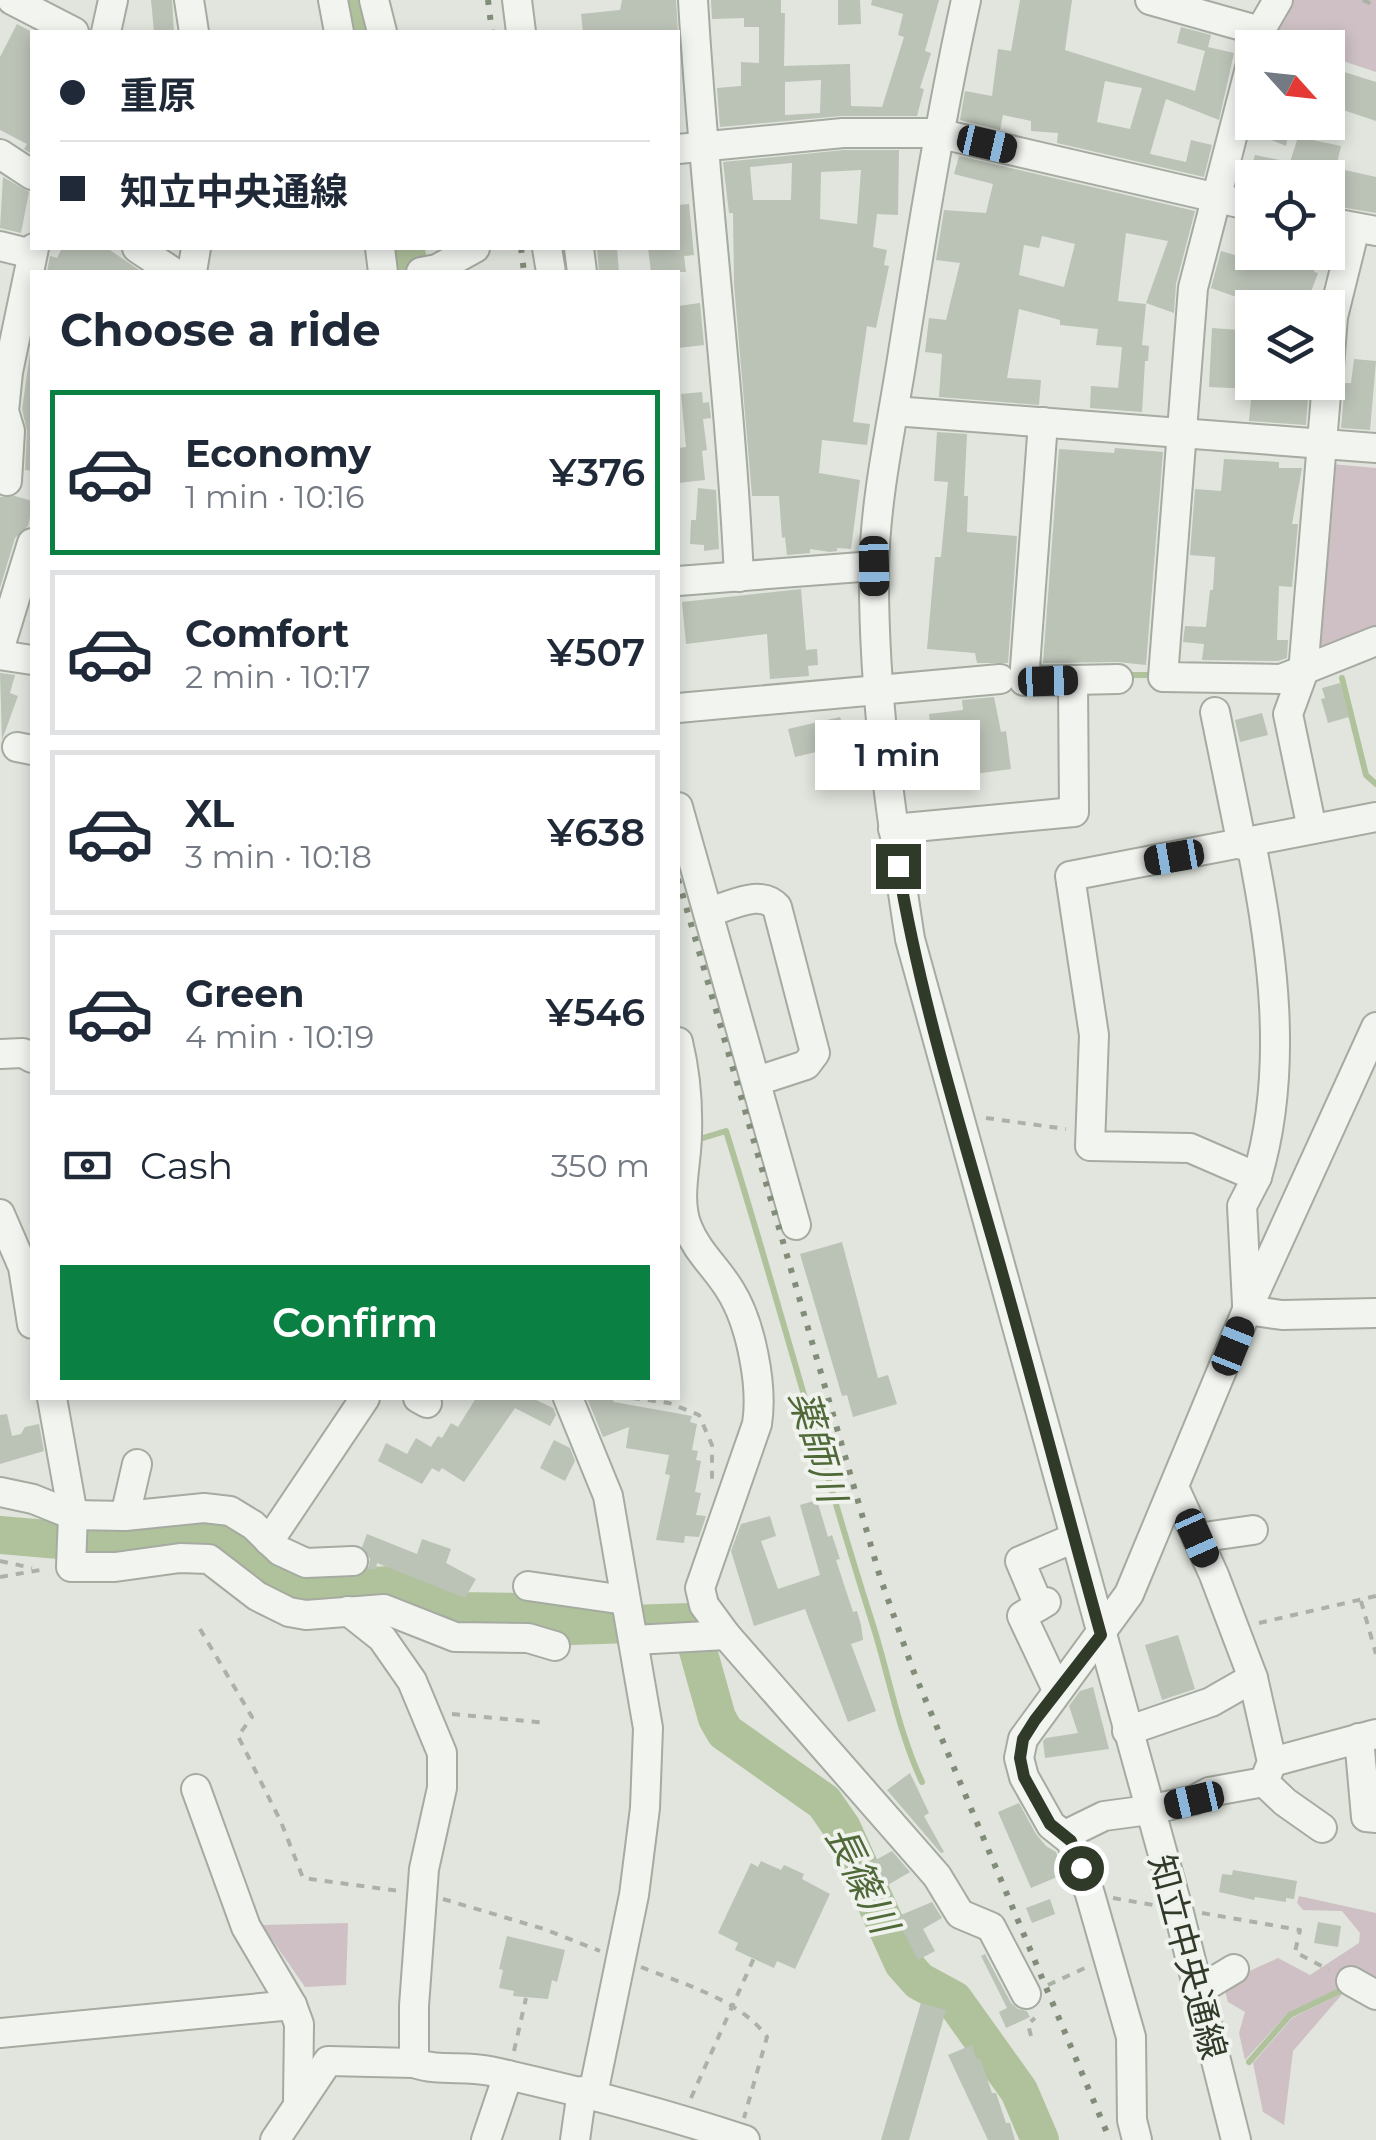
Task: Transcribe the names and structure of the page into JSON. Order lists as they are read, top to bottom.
{
  "streets": {
    "street": ["知立中央通線"]
  },
  "water": ["薬師川", "長篠川"],
  "north": "bottom right",
  "page": {
    "banner": ["重原", "知立中央通線"],
    "heading": "Choose a ride",
    "list": [
      {
        "name": "Economy",
        "note": "1 min · 10:16",
        "value": "¥376"
      },
      {
        "name": "Comfort",
        "note": "2 min · 10:17",
        "value": "¥507"
      },
      {
        "name": "XL",
        "note": "3 min · 10:18",
        "value": "¥638"
      },
      {
        "name": "Green",
        "note": "4 min · 10:19",
        "value": "¥546"
      }
    ],
    "bubble": "1 min",
    "pay": ["Cash", "350 m"],
    "buttons": "Confirm"
  }
}
